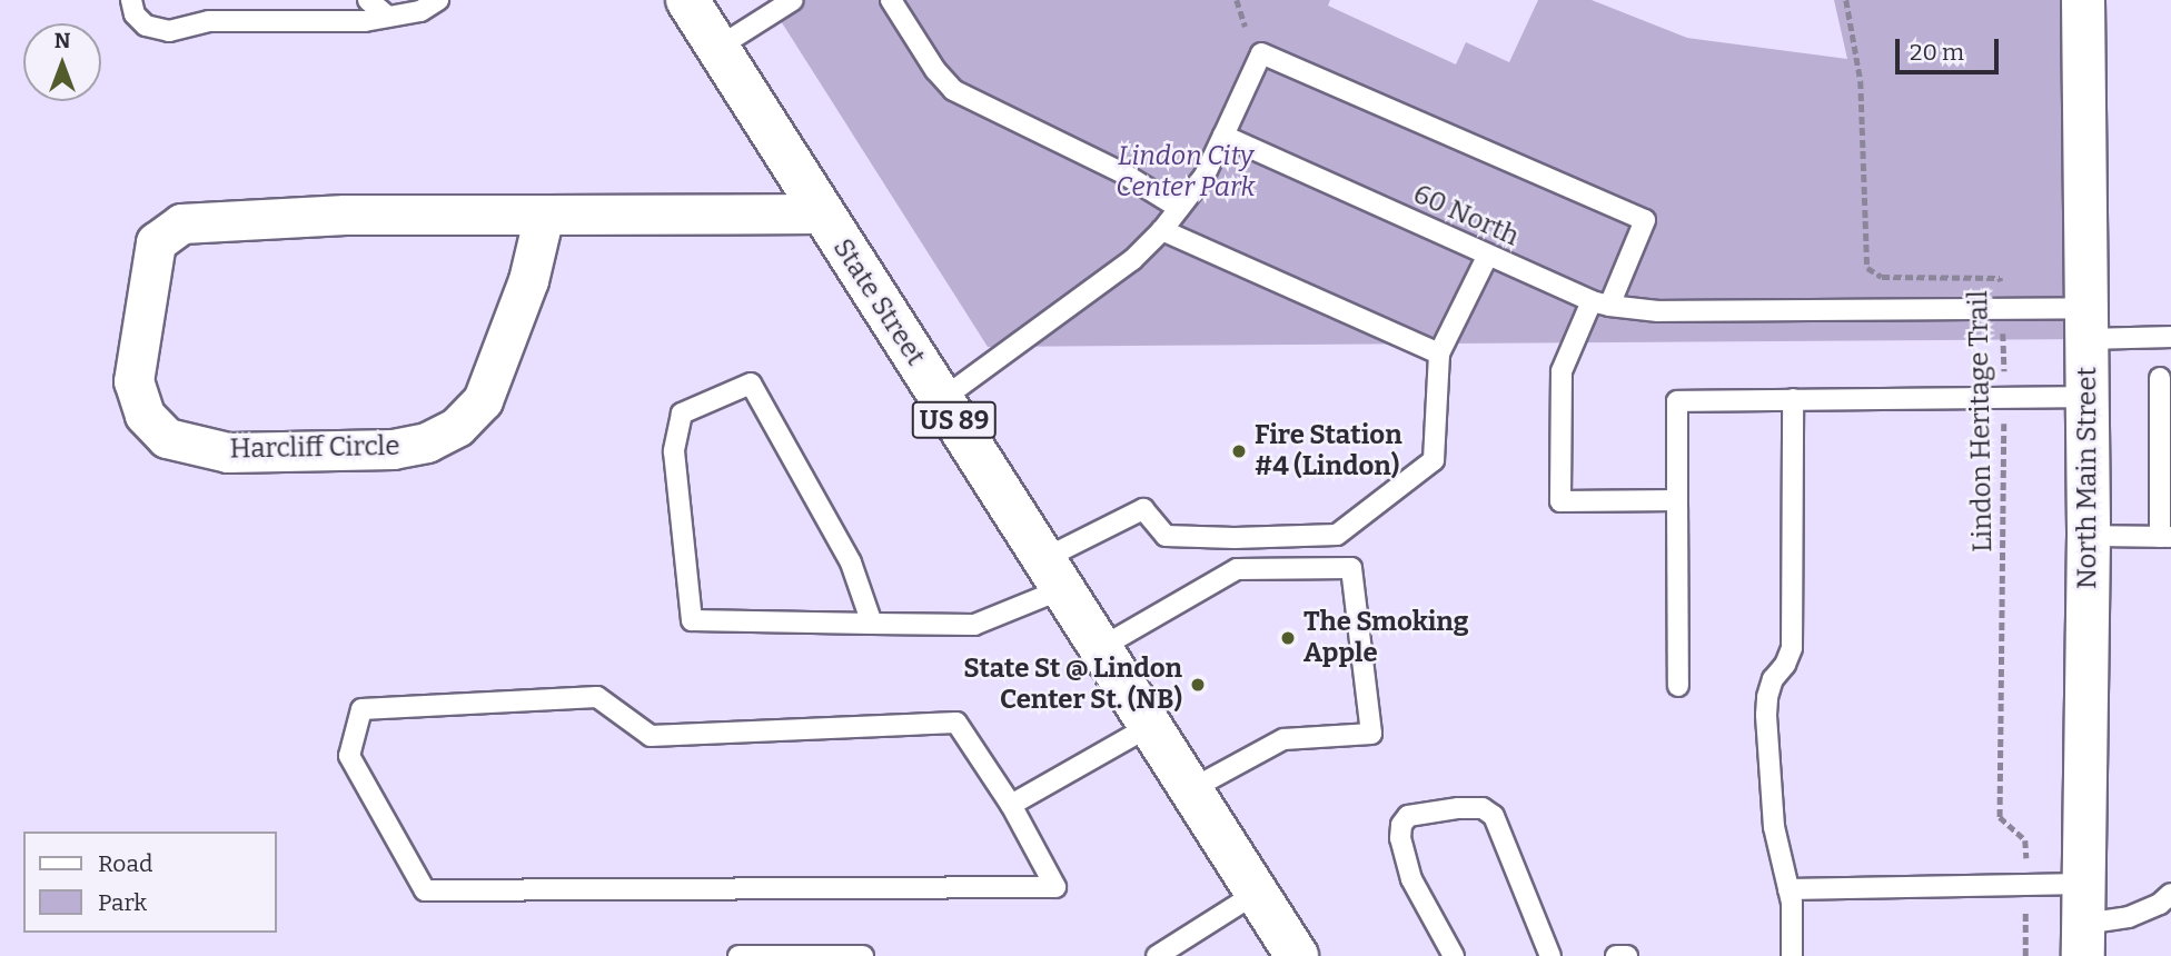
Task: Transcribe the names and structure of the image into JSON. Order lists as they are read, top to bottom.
{
  "streets": {
    "main road": ["State Street", "US 89", "North Main Street"],
    "street": ["Harcliff Circle"],
    "lane": ["60 North"],
    "path": ["Lindon Heritage Trail"]
  },
  "crossings": [
    ["60 North", "Lindon Heritage Trail"],
    ["60 North", "North Main Street"],
    ["State Street", "US 89"],
    ["State Street", "Harcliff Circle"]
  ],
  "parks": ["Lindon City Center Park"],
  "places": ["Fire Station #4 (Lindon)", "The Smoking Apple", "State St @ Lindon Center St. (NB)"],
  "legend": ["Road", "Park"],
  "scale_bar": "20 m",
  "north": "top"
}
